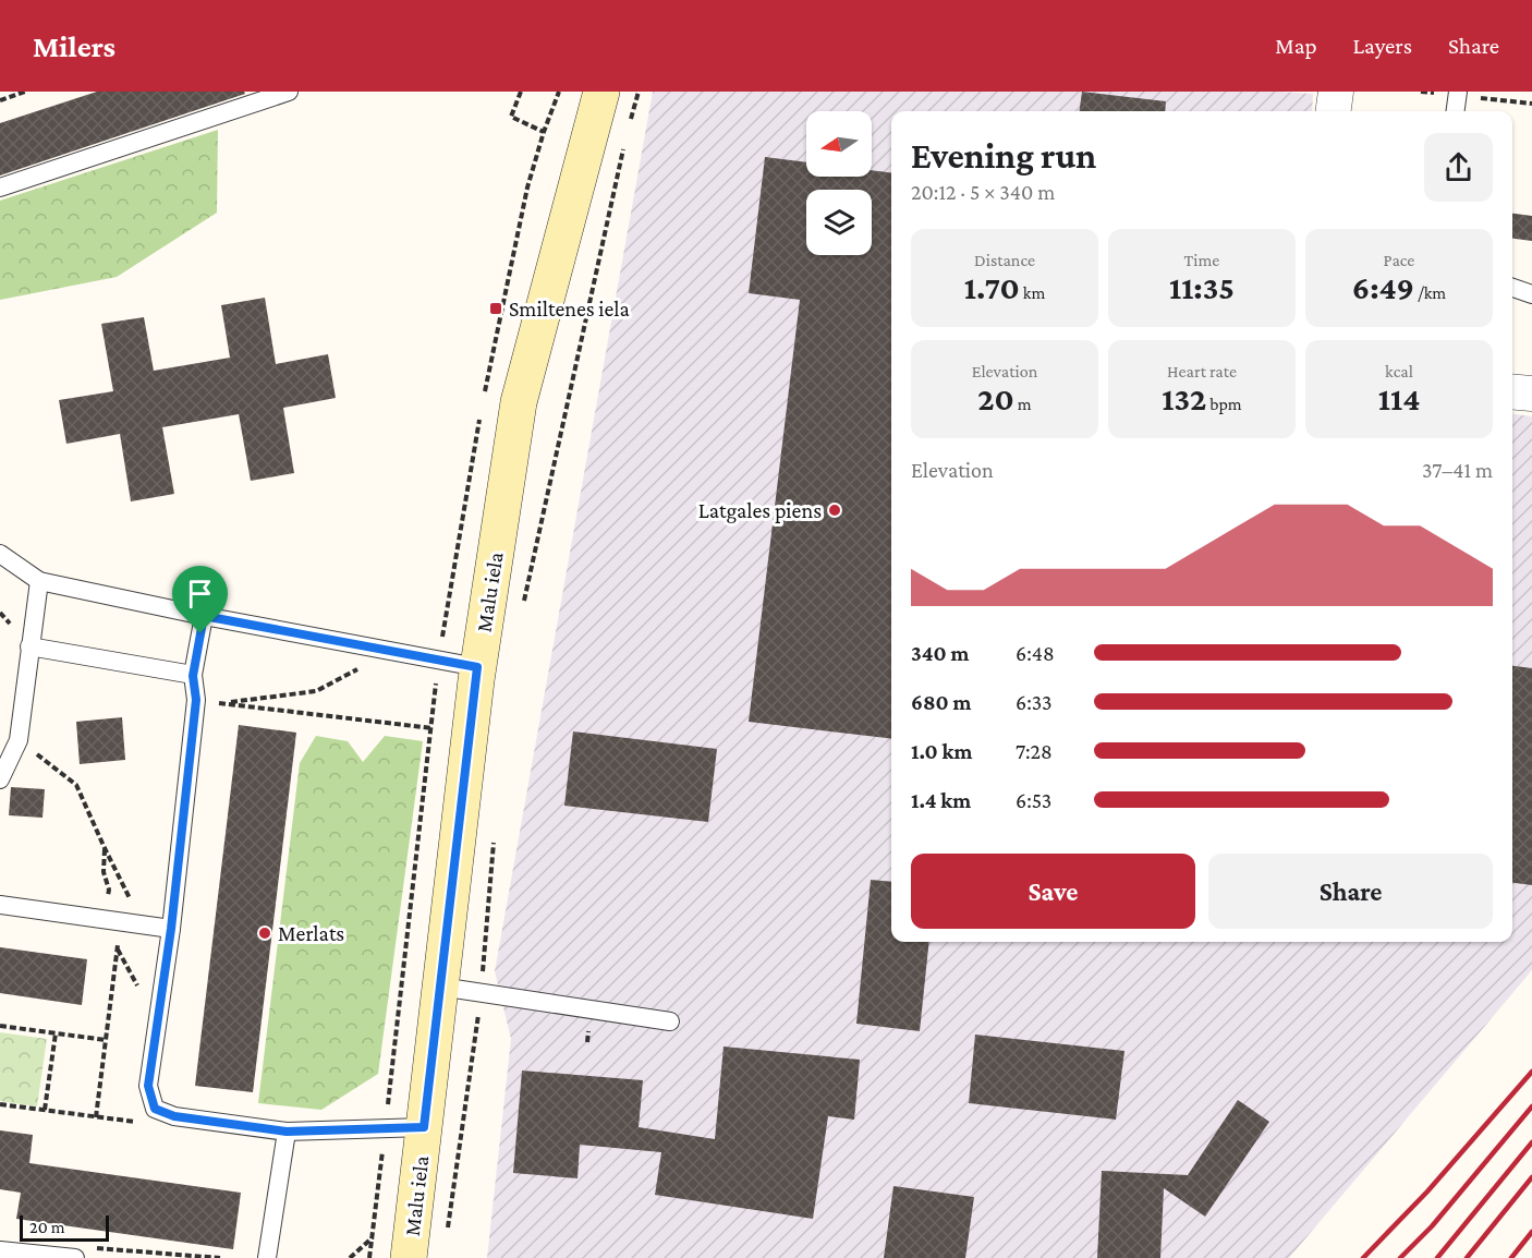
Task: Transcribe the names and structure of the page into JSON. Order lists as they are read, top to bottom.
{
  "streets": {
    "street": ["Malu iela"]
  },
  "places": {
    "transit": ["Smiltenes iela"],
    "other": ["Latgales piens", "Merlats"]
  },
  "scale_bar": "20 m",
  "north": "left",
  "page": {
    "header": "Milers",
    "nav": ["Map", "Layers", "Share"],
    "heading": ["Evening run", "20:12 · 5 × 340 m"],
    "stats": [
      ["Distance", "1.70 km"],
      ["Time", "11:35"],
      ["Pace", "6:49 /km"],
      ["Elevation", "20 m"],
      ["Heart rate", "132 bpm"],
      ["kcal", "114"]
    ],
    "chart": ["Elevation", "37–41 m"],
    "list": [
      {
        "name": "340 m",
        "note": "6:48"
      },
      {
        "name": "680 m",
        "note": "6:33"
      },
      {
        "name": "1.0 km",
        "note": "7:28"
      },
      {
        "name": "1.4 km",
        "note": "6:53"
      }
    ],
    "buttons": ["Save", "Share"],
    "scale": "20 m"
  }
}
